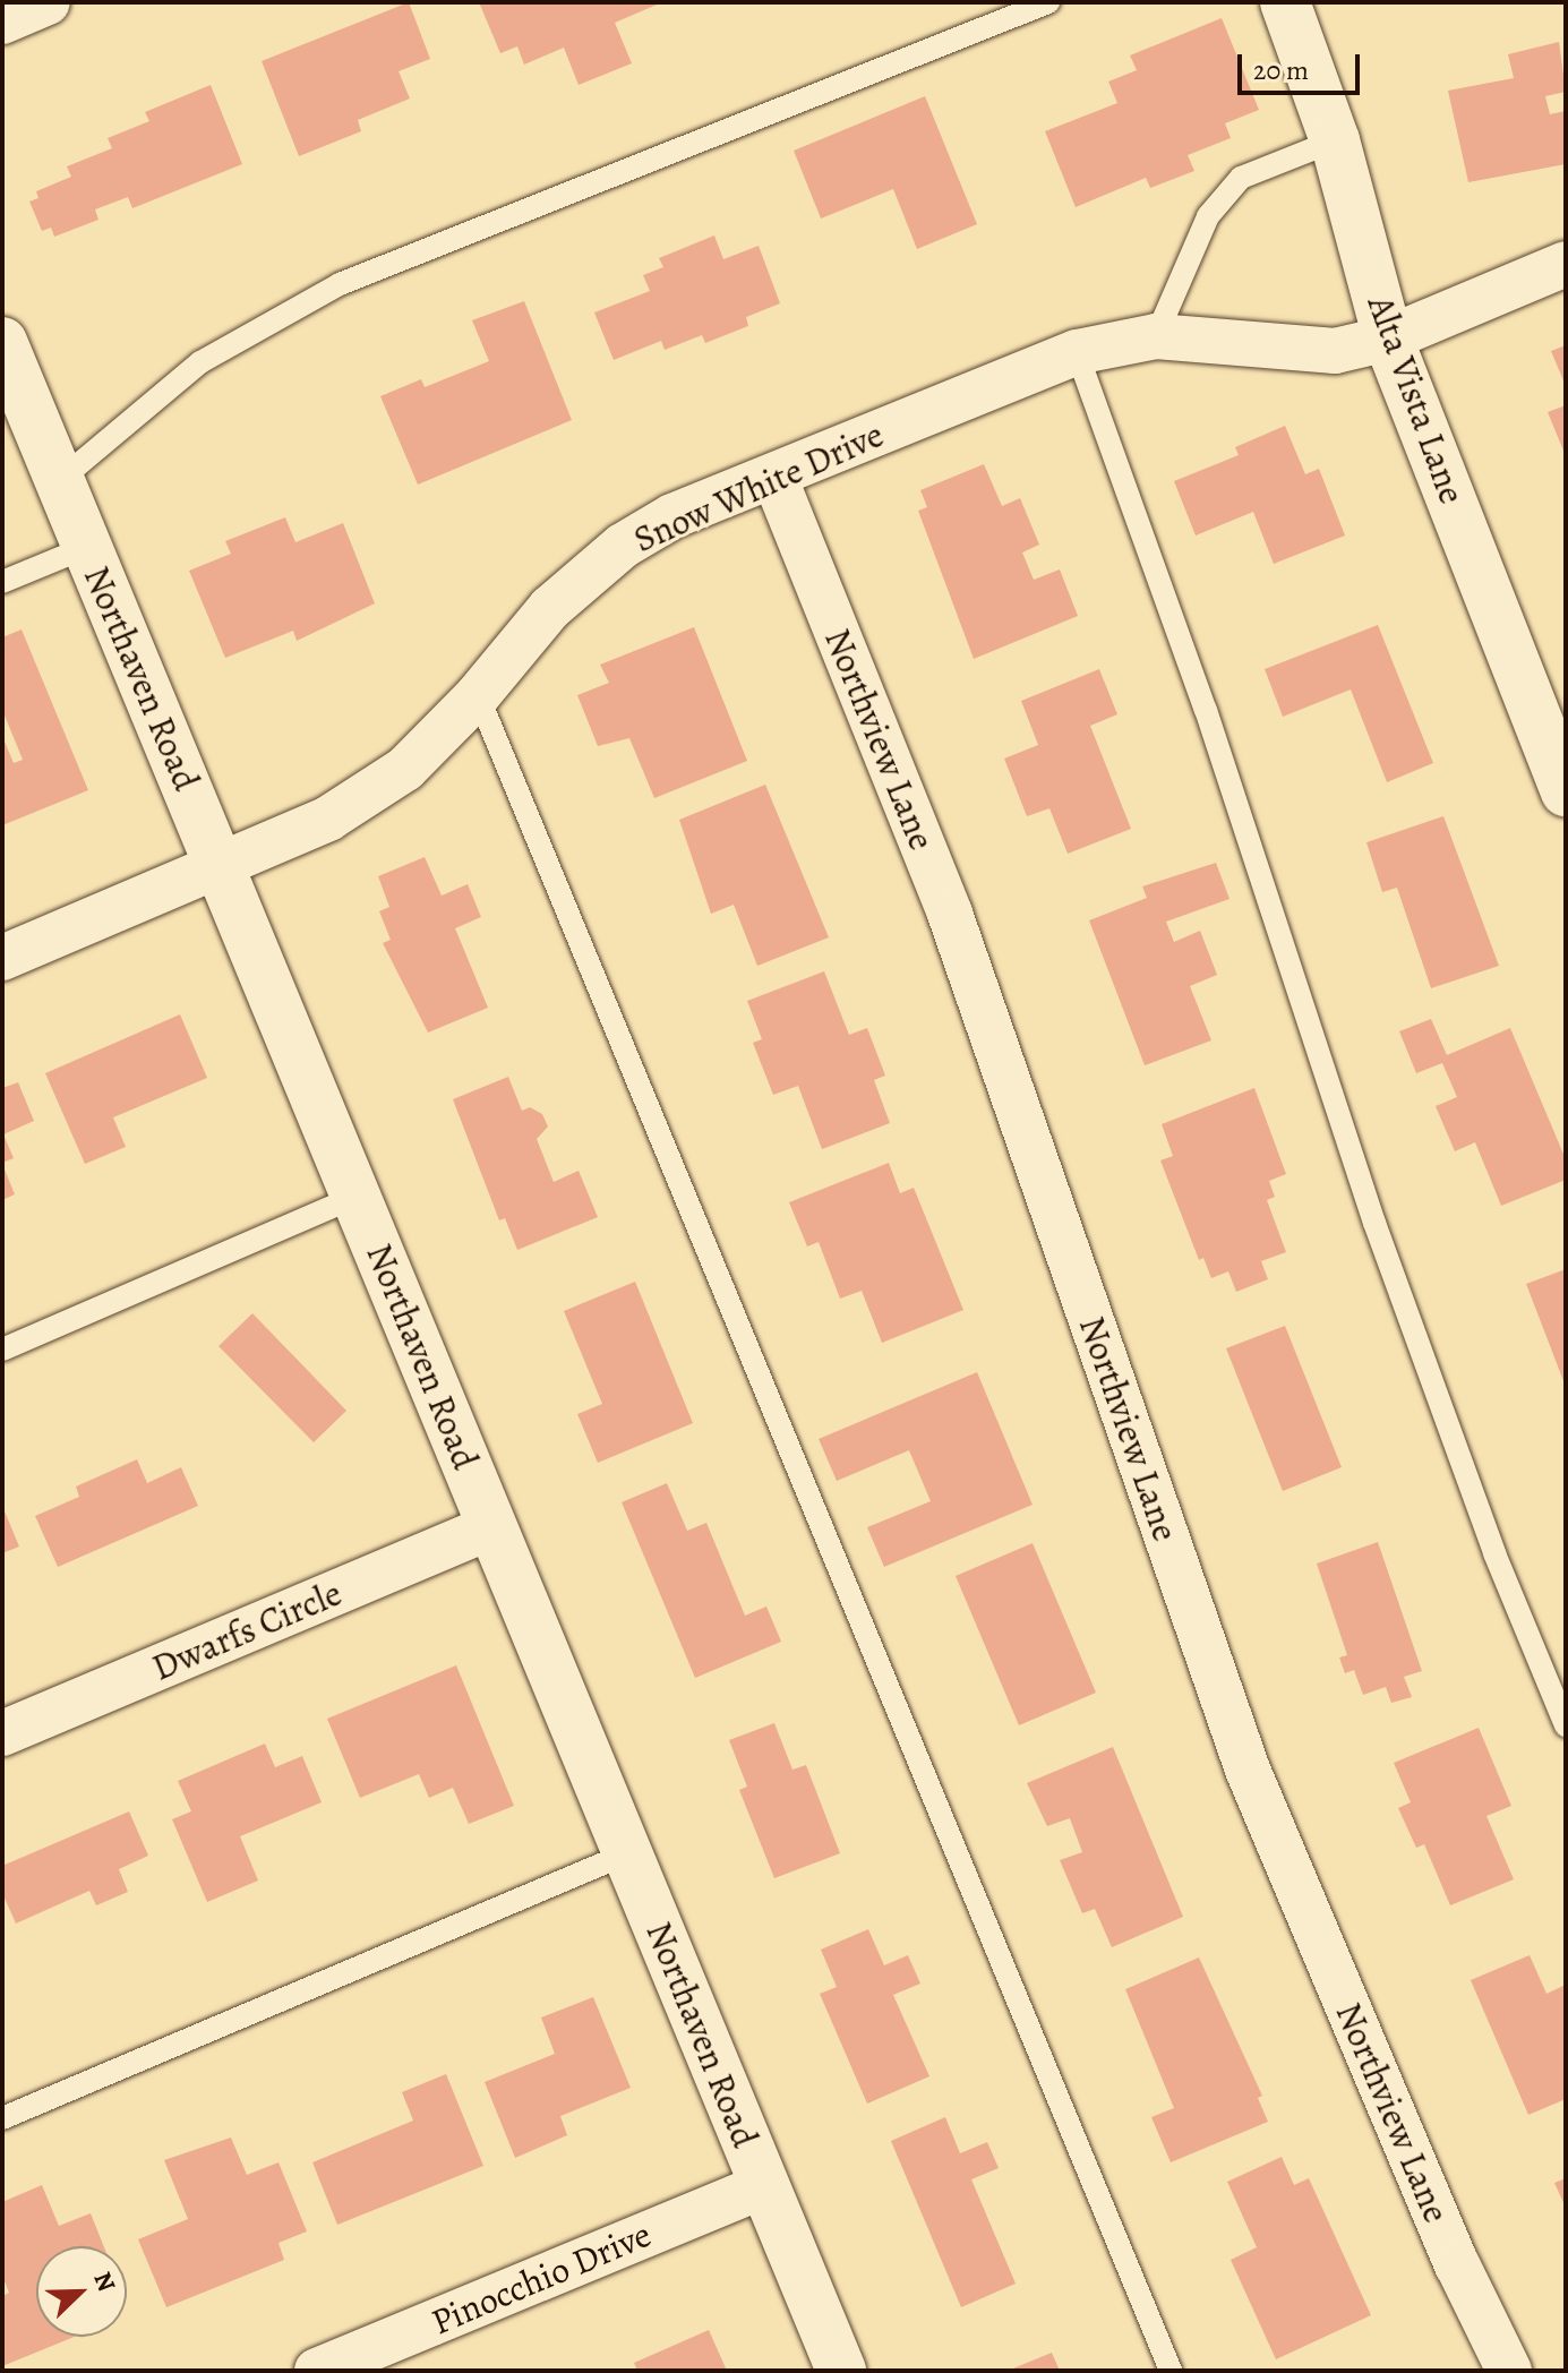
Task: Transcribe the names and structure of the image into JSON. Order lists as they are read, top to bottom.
{
  "streets": {
    "street": [
      "Alta Vista Lane",
      "Snow White Drive",
      "Northaven Road",
      "Northview Lane",
      "Dwarfs Circle",
      "Pinocchio Drive"
    ]
  },
  "crossings": [
    ["Alta Vista Lane", "Snow White Drive"],
    ["Snow White Drive", "Northaven Road"],
    ["Snow White Drive", "Northview Lane"],
    ["Northaven Road", "Dwarfs Circle"],
    ["Northaven Road", "Pinocchio Drive"]
  ],
  "scale_bar": "20 m",
  "north": "top right"
}
